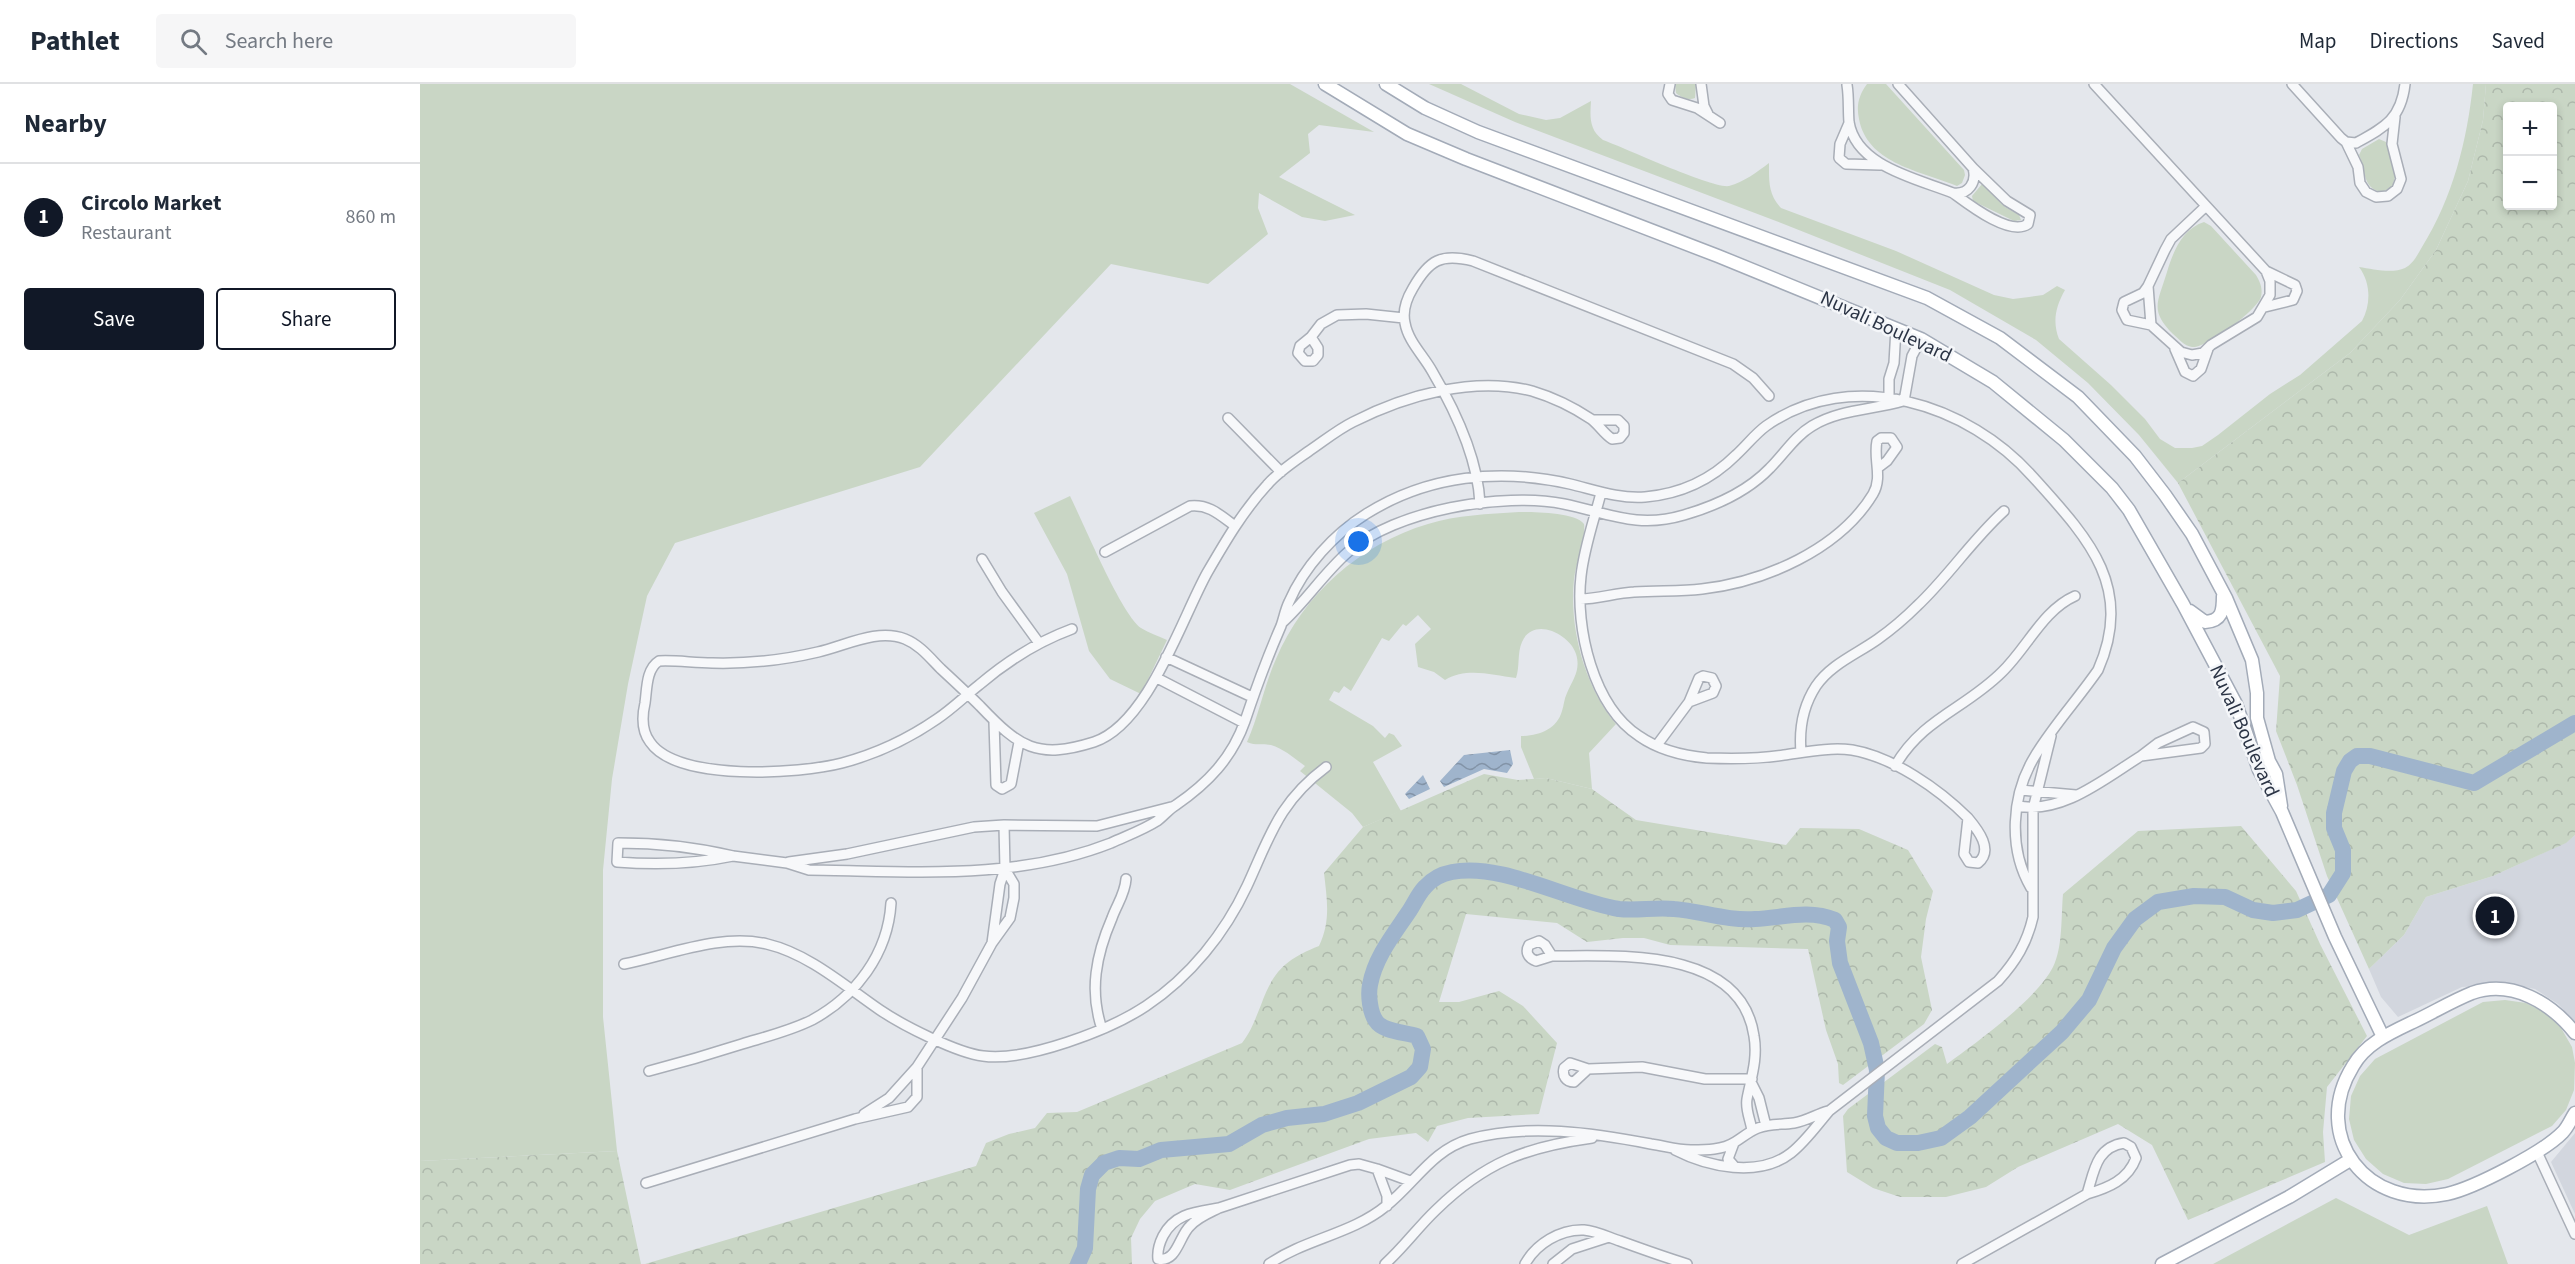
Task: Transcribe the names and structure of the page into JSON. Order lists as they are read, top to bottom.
{
  "streets": {
    "main road": ["Nuvali Boulevard"]
  },
  "page": {
    "header": "Pathlet",
    "search": "Search here",
    "nav": ["Map", "Directions", "Saved"],
    "heading": "Nearby",
    "map_buttons": ["+", "−"],
    "list": [
      {
        "mark": "1",
        "name": "Circolo Market",
        "note": "Restaurant",
        "value": "860 m"
      }
    ],
    "buttons": ["Save", "Share"],
    "pins": "1"
  }
}
